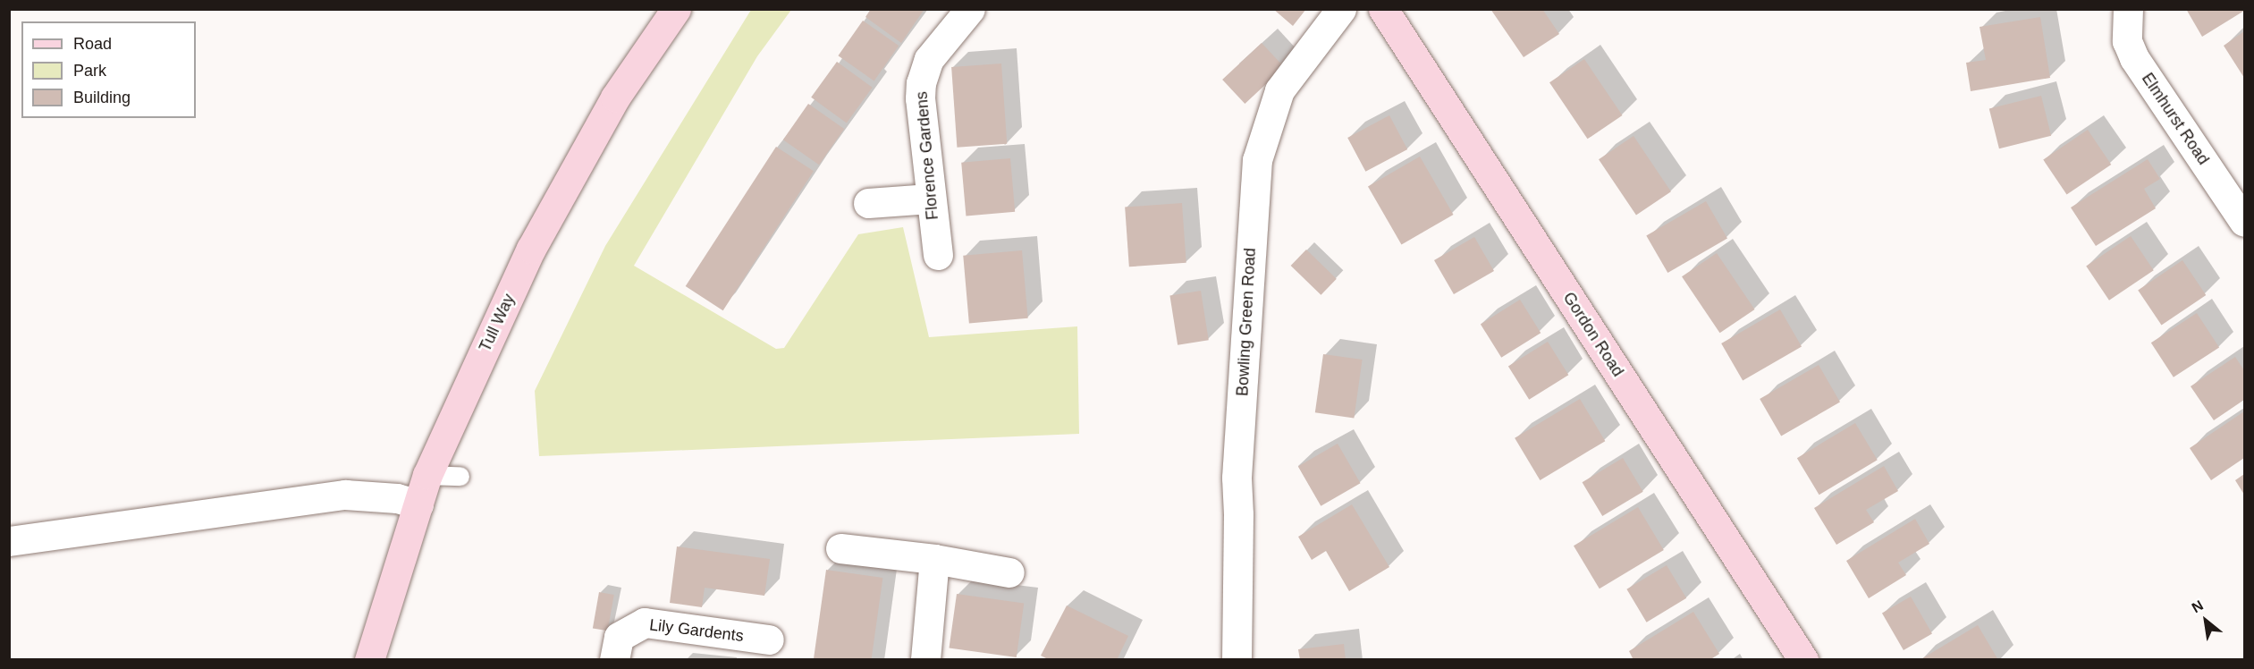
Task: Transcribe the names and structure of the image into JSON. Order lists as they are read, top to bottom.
{
  "streets": {
    "street": [
      "Elmhurst Road",
      "Florence Gardens",
      "Bowling Green Road",
      "Tull Way",
      "Gordon Road",
      "Lily Gardents"
    ]
  },
  "legend": ["Road", "Park", "Building"],
  "north": "top left"
}
